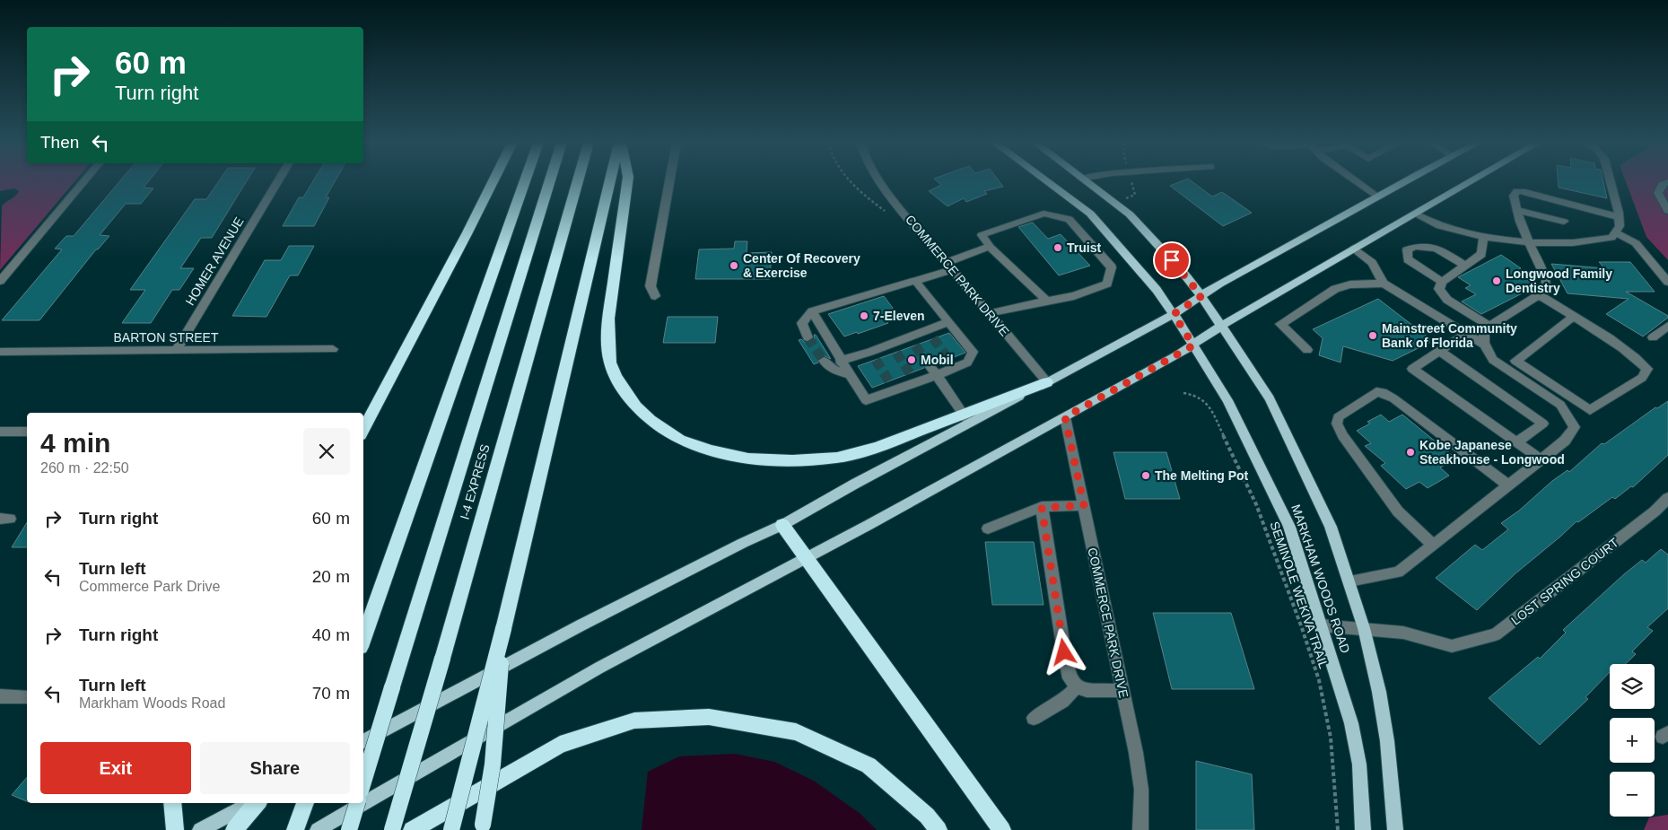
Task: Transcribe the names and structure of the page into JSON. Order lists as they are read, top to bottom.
{
  "streets": {
    "highway": ["I-4 EXPRESS"],
    "main road": ["MARKHAM WOODS ROAD"],
    "street": [
      "HOMER AVENUE",
      "COMMERCE PARK DRIVE",
      "BARTON STREET",
      "LOST SPRING COURT"
    ],
    "path": ["SEMINOLE WEKIVA TRAIL"]
  },
  "crossings": [
    ["HOMER AVENUE", "BARTON STREET"],
    ["MARKHAM WOODS ROAD", "LOST SPRING COURT"]
  ],
  "places": [
    "Truist",
    "Center Of Recovery & Exercise",
    "Longwood Family Dentistry",
    "7-Eleven",
    "Mainstreet Community Bank of Florida",
    "Mobil",
    "Kobe Japanese Steakhouse - Longwood",
    "The Melting Pot"
  ],
  "page": {
    "turn": ["60 m", "Turn right"],
    "then": "Then",
    "heading": ["4 min", "260 m · 22:50"],
    "list": [
      {
        "name": "Turn right",
        "value": "60 m"
      },
      {
        "name": "Turn left",
        "note": "Commerce Park Drive",
        "value": "20 m"
      },
      {
        "name": "Turn right",
        "value": "40 m"
      },
      {
        "name": "Turn left",
        "note": "Markham Woods Road",
        "value": "70 m"
      }
    ],
    "map_buttons": ["+", "−"],
    "buttons": ["Exit", "Share"]
  }
}
